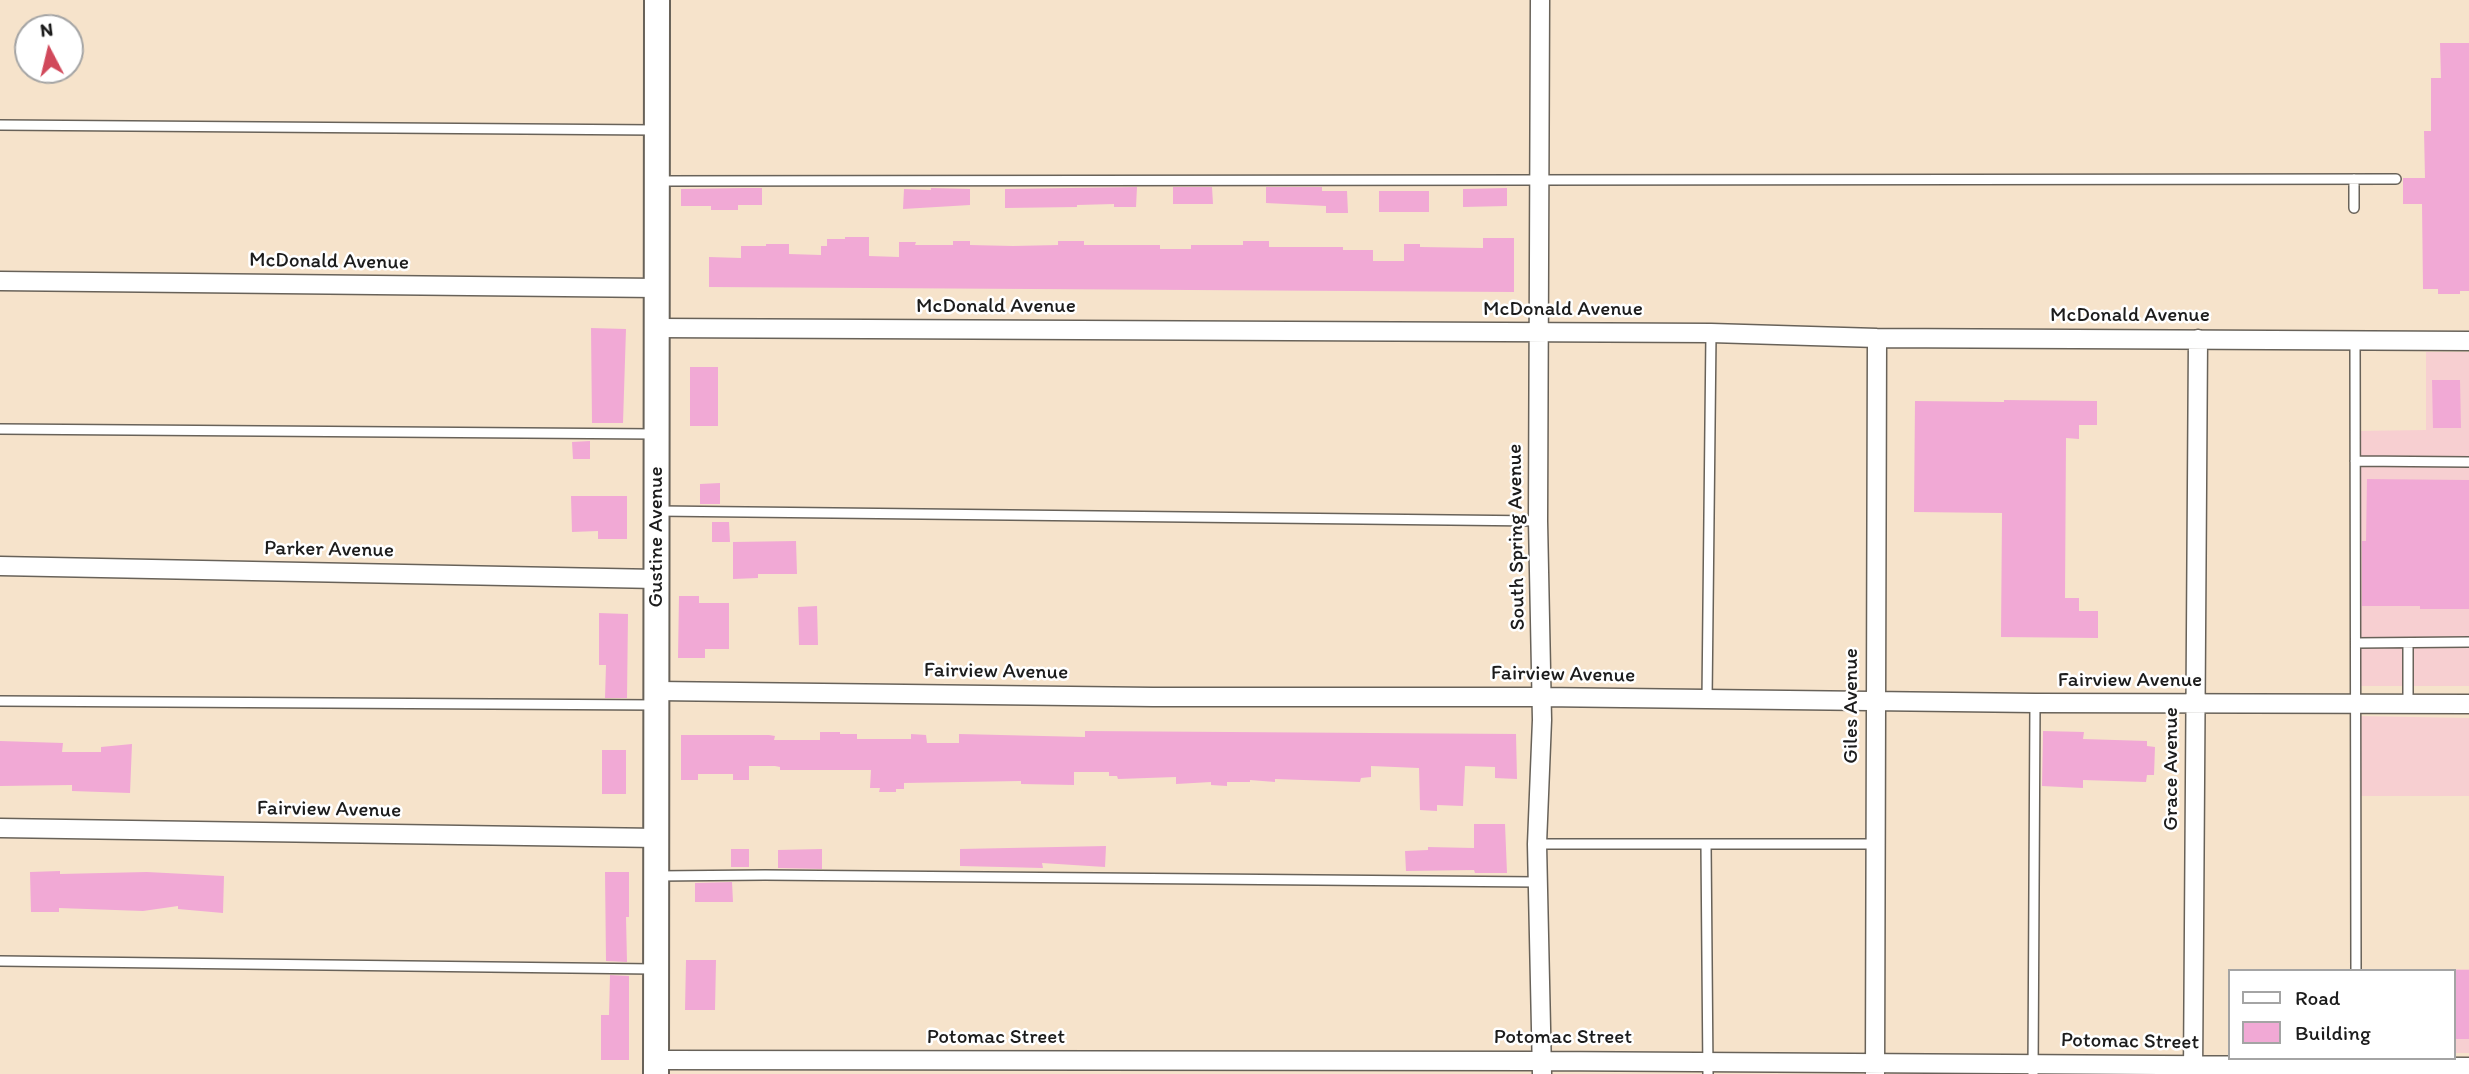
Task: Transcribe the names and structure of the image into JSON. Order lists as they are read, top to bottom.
{
  "streets": {
    "street": [
      "McDonald Avenue",
      "Gustine Avenue",
      "South Spring Avenue",
      "Parker Avenue",
      "Fairview Avenue",
      "Giles Avenue",
      "Grace Avenue",
      "Potomac Street"
    ]
  },
  "crossings": [
    ["McDonald Avenue", "Gustine Avenue"],
    ["McDonald Avenue", "South Spring Avenue"],
    ["McDonald Avenue", "Giles Avenue"],
    ["McDonald Avenue", "Grace Avenue"],
    ["Gustine Avenue", "Parker Avenue"],
    ["Gustine Avenue", "Fairview Avenue"],
    ["Gustine Avenue", "Potomac Street"],
    ["South Spring Avenue", "Fairview Avenue"],
    ["South Spring Avenue", "Potomac Street"],
    ["Fairview Avenue", "Giles Avenue"],
    ["Fairview Avenue", "Grace Avenue"],
    ["Giles Avenue", "Potomac Street"],
    ["Grace Avenue", "Potomac Street"]
  ],
  "legend": ["Road", "Building"],
  "north": "top"
}
